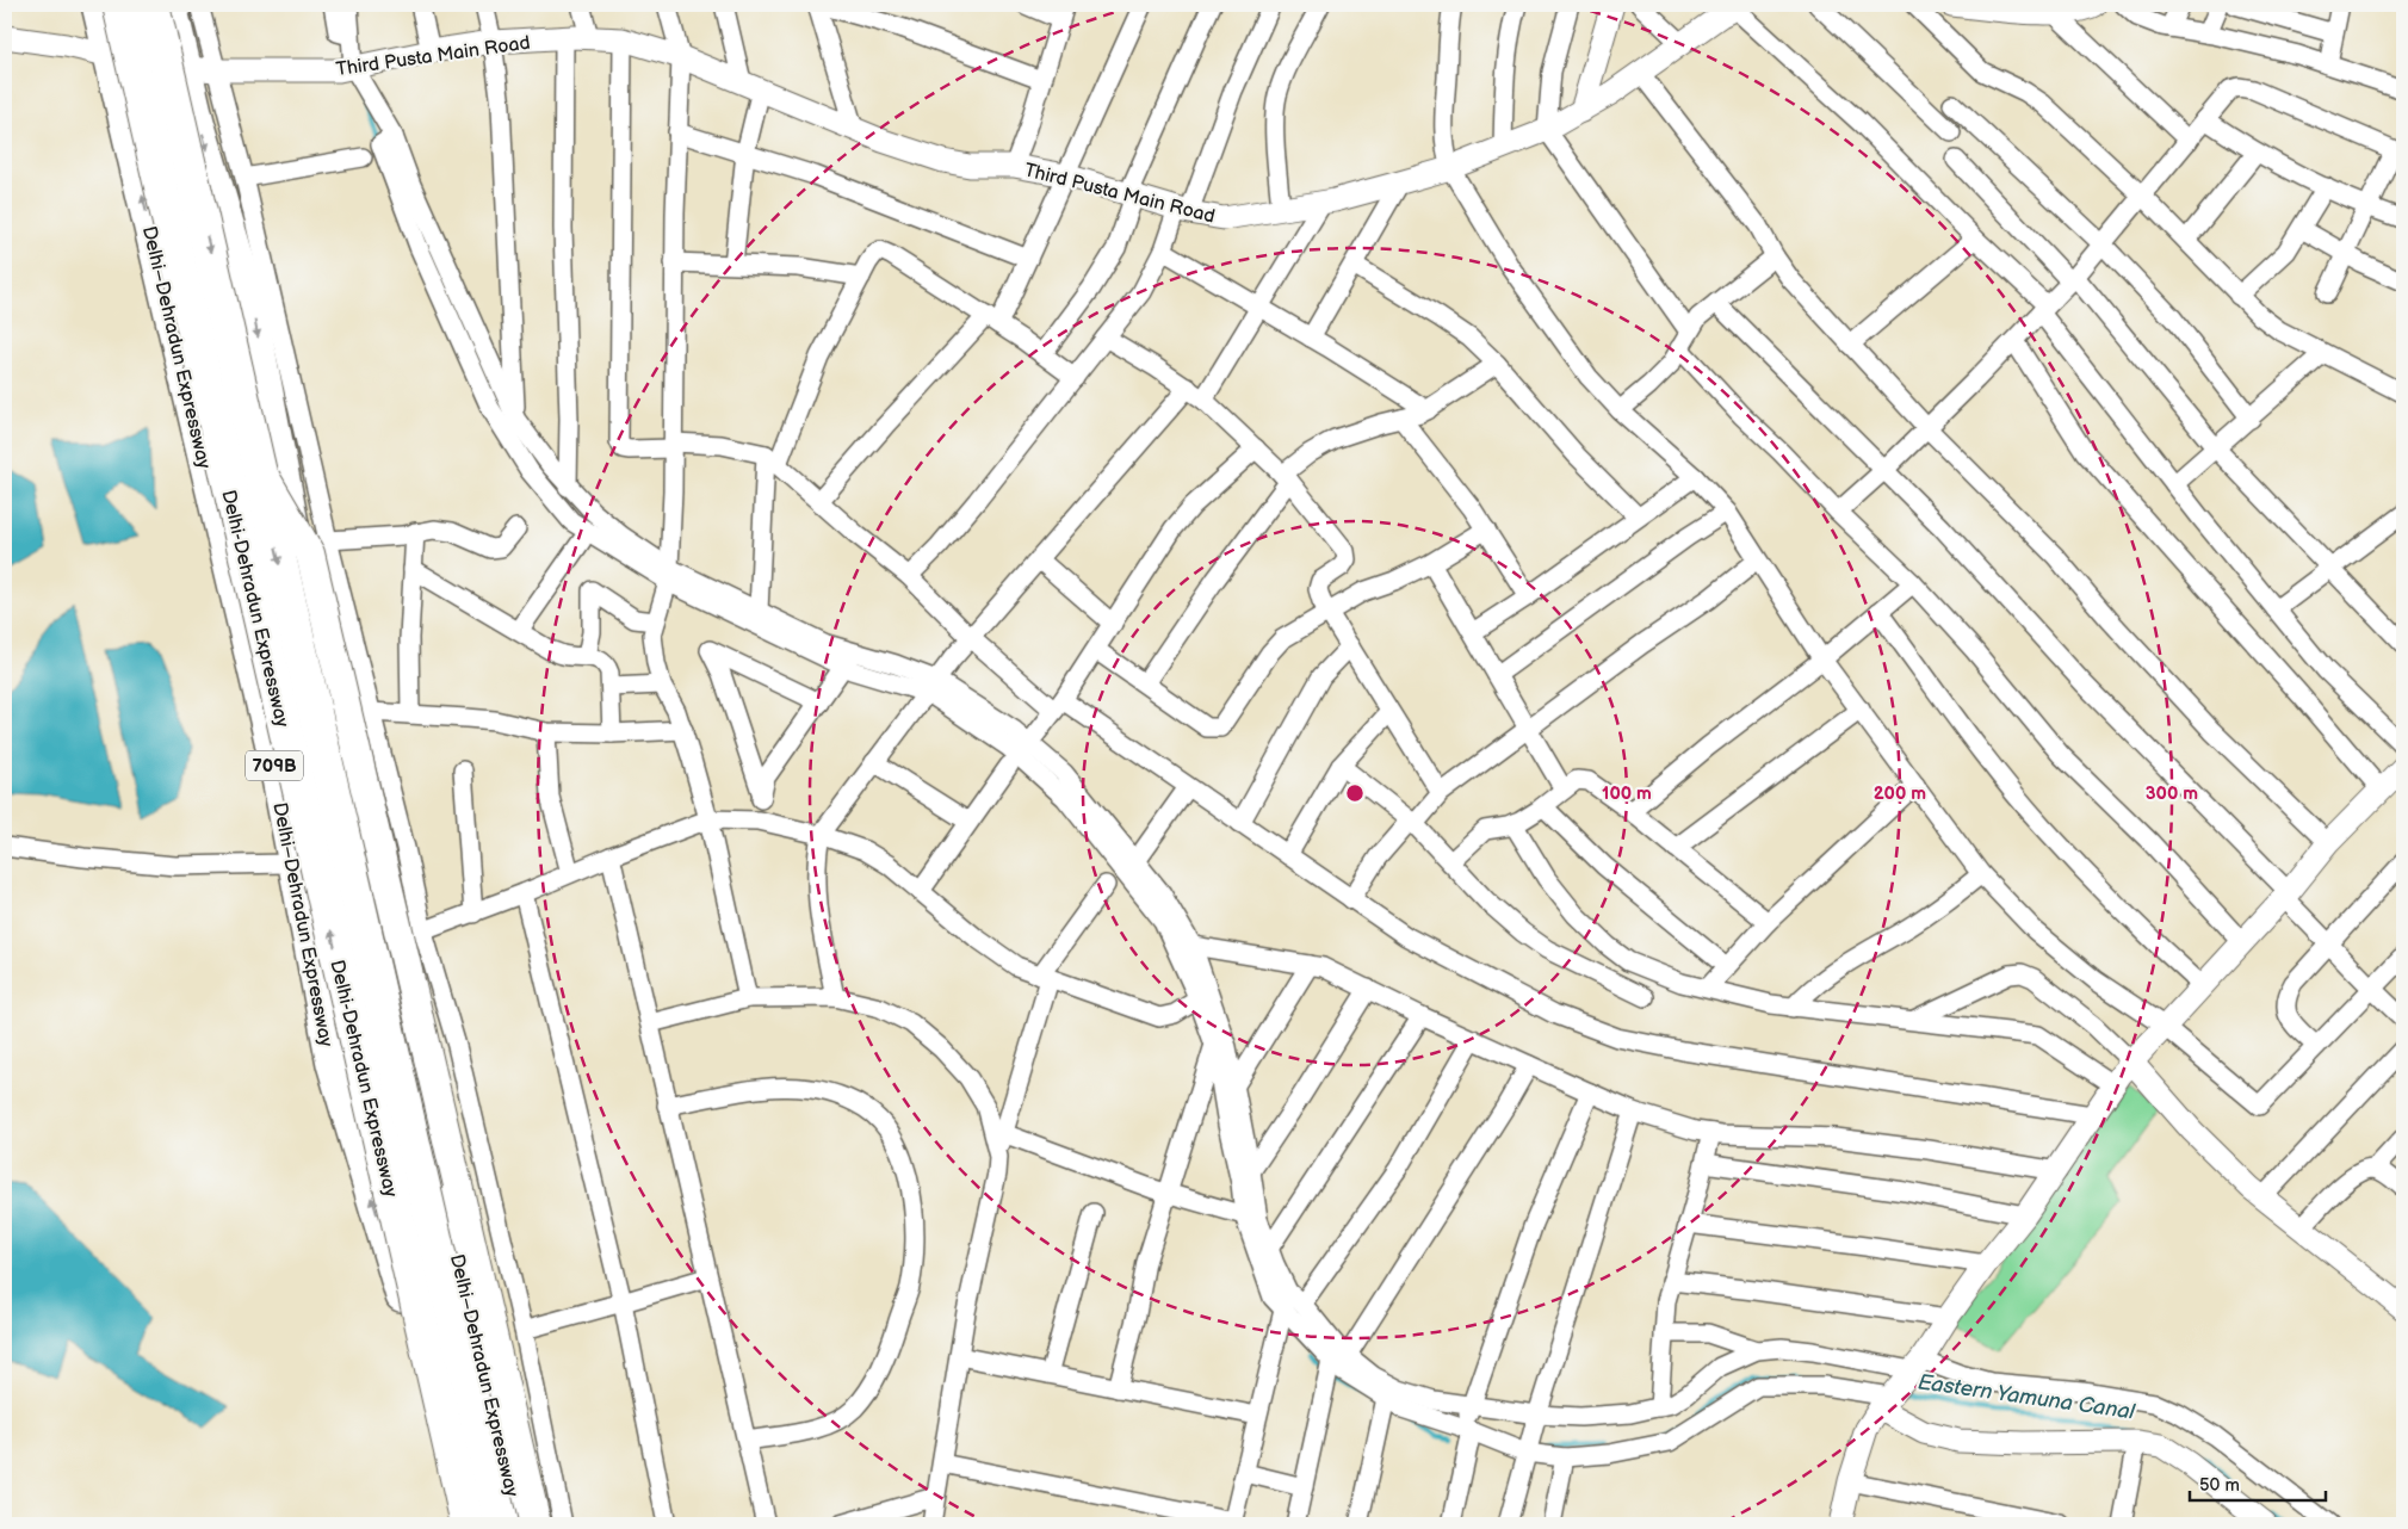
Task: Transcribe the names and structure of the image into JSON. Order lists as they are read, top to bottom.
{
  "streets": {
    "highway": ["Delhi–Dehradun Expressway", "Delhi-Dehradun Expressway", "709B"],
    "street": ["Third Pusta Main Road"]
  },
  "crossings": [
    ["Third Pusta Main Road", "Delhi–Dehradun Expressway"]
  ],
  "water": ["Eastern Yamuna Canal"],
  "scale_bar": "50 m",
  "rings": ["100 m", "200 m", "300 m"]
}
